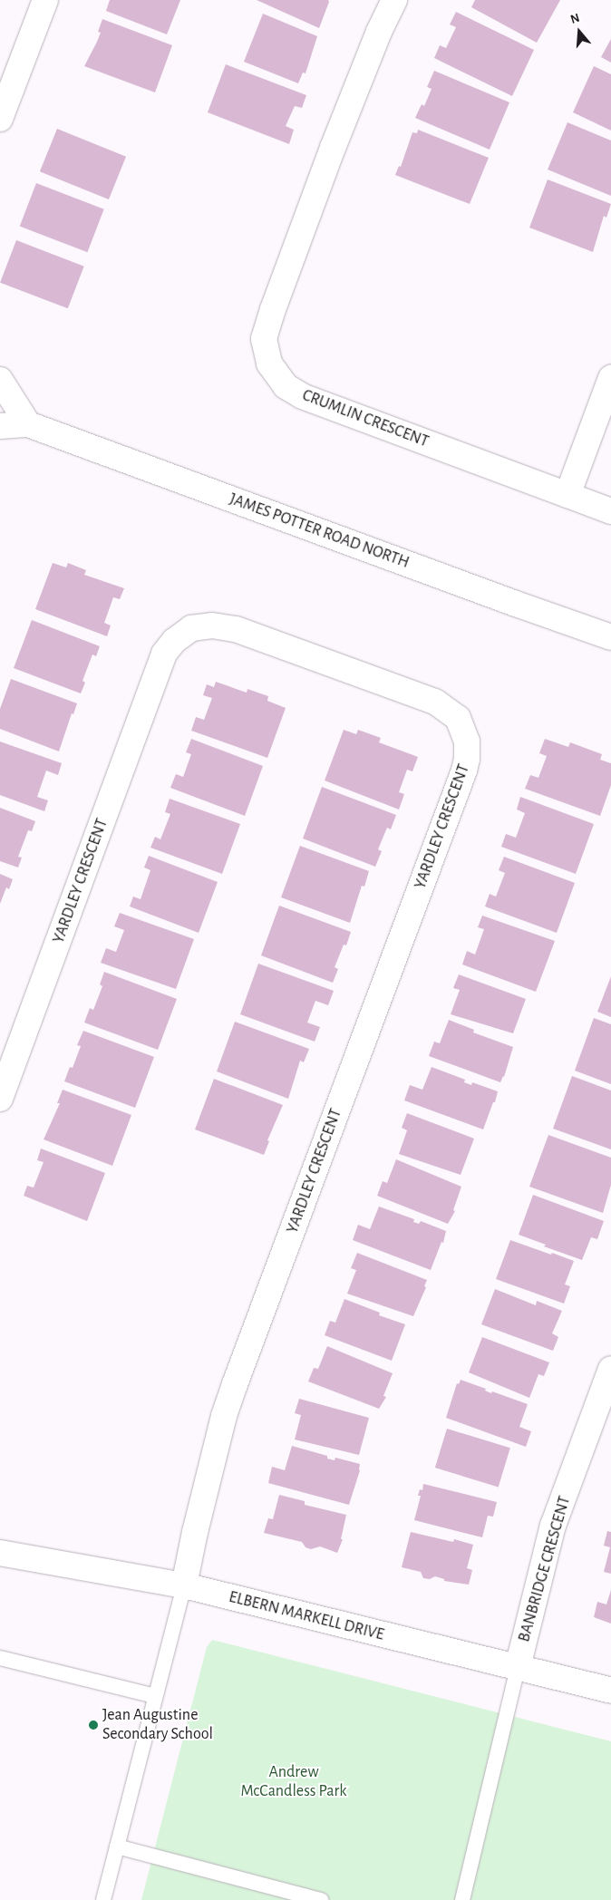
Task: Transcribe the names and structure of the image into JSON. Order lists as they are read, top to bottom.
{
  "streets": {
    "street": [
      "CRUMLIN CRESCENT",
      "JAMES POTTER ROAD NORTH",
      "YARDLEY CRESCENT",
      "BANBRIDGE CRESCENT",
      "ELBERN MARKELL DRIVE"
    ]
  },
  "crossings": [
    ["YARDLEY CRESCENT", "ELBERN MARKELL DRIVE"],
    ["BANBRIDGE CRESCENT", "ELBERN MARKELL DRIVE"]
  ],
  "parks": ["Andrew McCandless Park"],
  "places": ["Jean Augustine Secondary School"],
  "north": "top"
}
